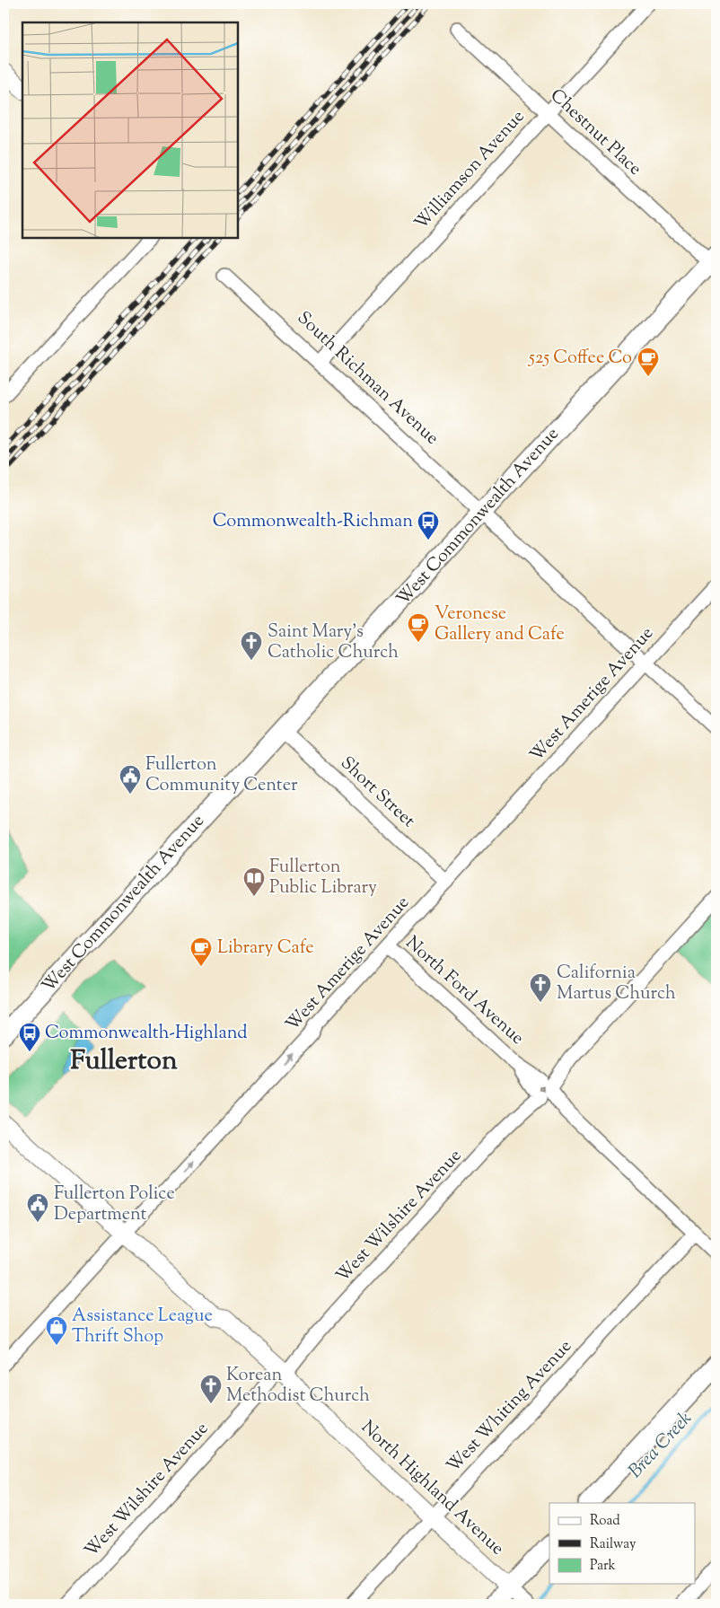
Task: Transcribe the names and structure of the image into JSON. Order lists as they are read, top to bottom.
{
  "streets": {
    "main road": ["West Commonwealth Avenue"],
    "street": [
      "Chestnut Place",
      "Williamson Avenue",
      "South Richman Avenue",
      "West Amerige Avenue",
      "Short Street",
      "North Ford Avenue",
      "West Wilshire Avenue",
      "West Whiting Avenue",
      "North Highland Avenue"
    ]
  },
  "crossings": [
    ["Chestnut Place", "Williamson Avenue"],
    ["Chestnut Place", "West Commonwealth Avenue"],
    ["Williamson Avenue", "South Richman Avenue"],
    ["South Richman Avenue", "West Commonwealth Avenue"],
    ["South Richman Avenue", "West Amerige Avenue"],
    ["West Commonwealth Avenue", "Short Street"],
    ["West Amerige Avenue", "Short Street"],
    ["West Amerige Avenue", "North Ford Avenue"],
    ["West Amerige Avenue", "North Highland Avenue"],
    ["North Ford Avenue", "West Wilshire Avenue"],
    ["North Ford Avenue", "West Whiting Avenue"],
    ["West Wilshire Avenue", "North Highland Avenue"],
    ["West Whiting Avenue", "North Highland Avenue"]
  ],
  "one_way": ["West Amerige Avenue"],
  "districts": ["Fullerton"],
  "water": ["Brea Creek"],
  "places": {
    "cafe": ["525 Coffee Co", "Veronese Gallery and Cafe", "Library Cafe"],
    "bus stop": ["Commonwealth-Richman", "Commonwealth-Highland"],
    "church": ["Saint Mary's Catholic Church", "California Martus Church", "Korean Methodist Church"],
    "public building": ["Fullerton Community Center", "Fullerton Police Department"],
    "library": ["Fullerton Public Library"],
    "shop": ["Assistance League Thrift Shop"]
  },
  "legend": ["Road", "Railway", "Park"]
}
